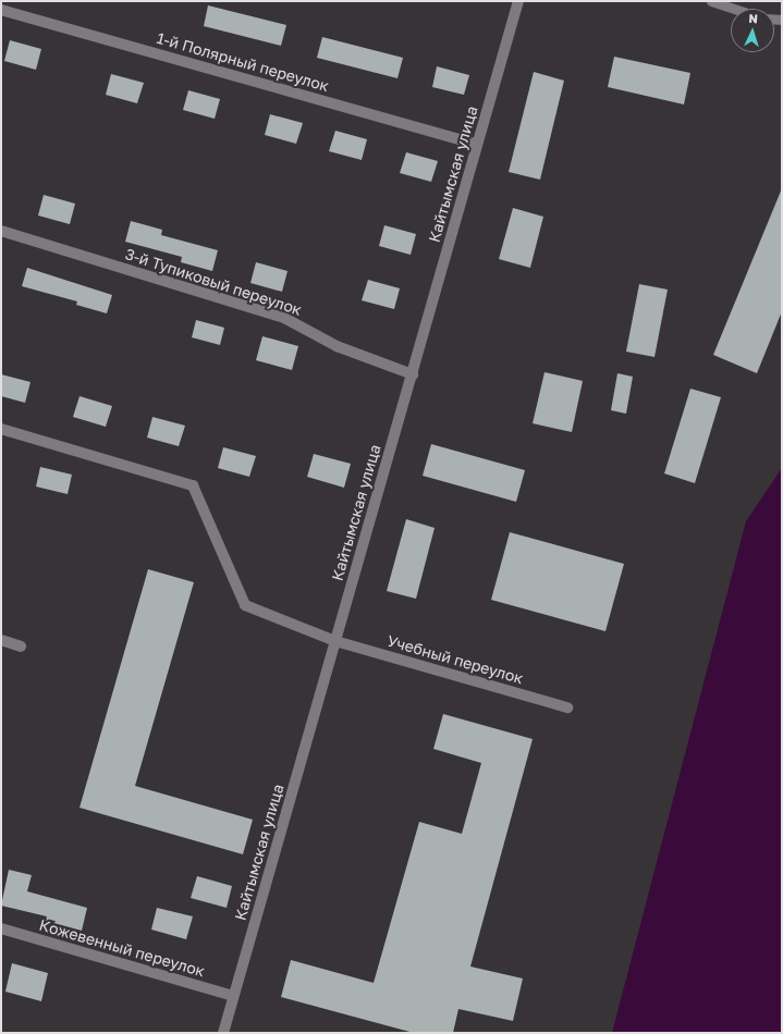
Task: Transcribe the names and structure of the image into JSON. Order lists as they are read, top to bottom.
{
  "streets": {
    "street": [
      "1-й Полярный переулок",
      "Кайтымская улица",
      "3-й Тупиковый переулок",
      "Учебный переулок",
      "Кожевенный переулок"
    ]
  },
  "crossings": [
    ["1-й Полярный переулок", "Кайтымская улица"],
    ["Кайтымская улица", "3-й Тупиковый переулок"],
    ["Кайтымская улица", "Учебный переулок"],
    ["Кайтымская улица", "Кожевенный переулок"]
  ],
  "north": "top"
}
